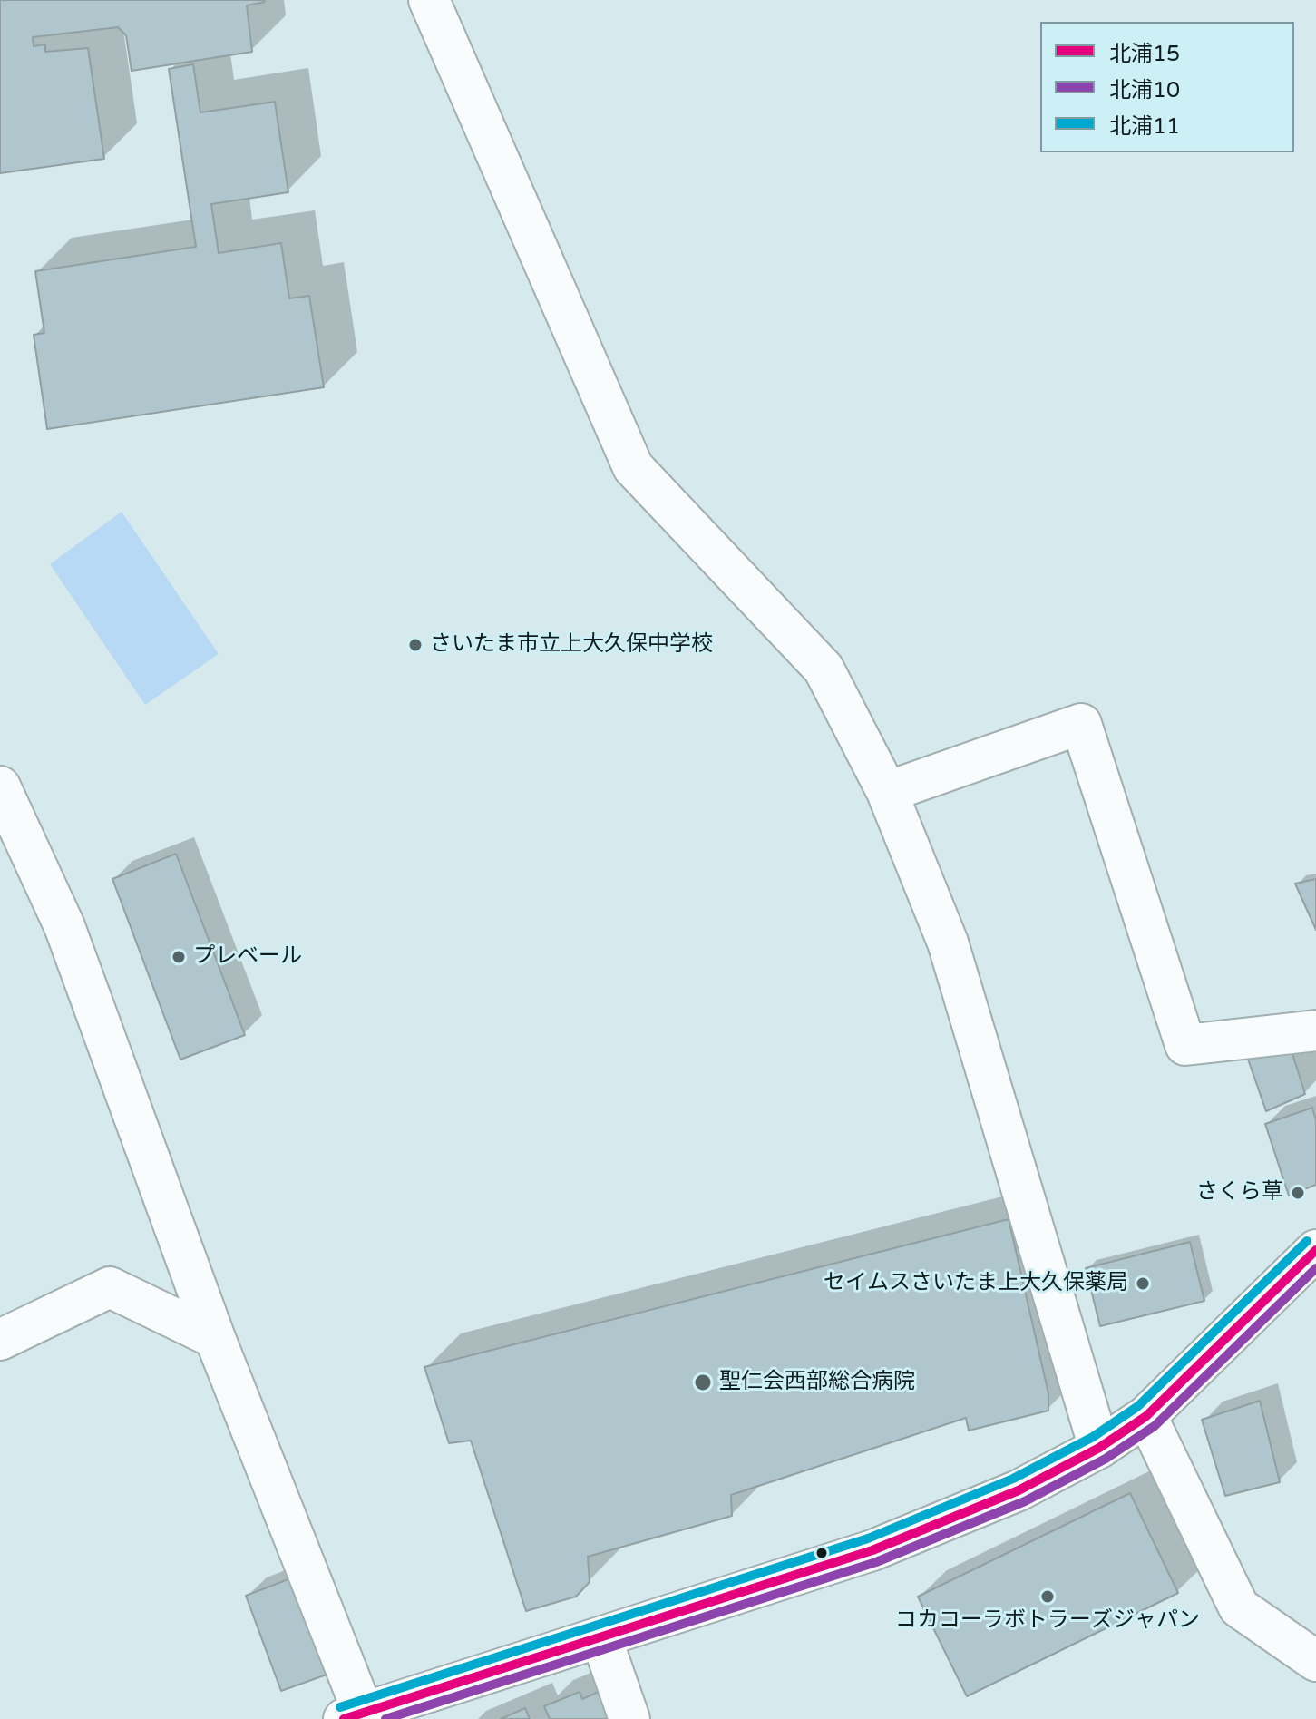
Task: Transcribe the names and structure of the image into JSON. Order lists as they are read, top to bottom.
{
  "places": [
    "さいたま市立上大久保中学校",
    "プレベール",
    "さくら草",
    "セイムスさいたま上大久保薬局",
    "聖仁会西部総合病院",
    "コカコーラボトラーズジャパン"
  ],
  "lines": ["transit line 北浦11", "transit line 北浦15", "transit line 北浦10"],
  "legend": ["北浦15", "北浦10", "北浦11"]
}
